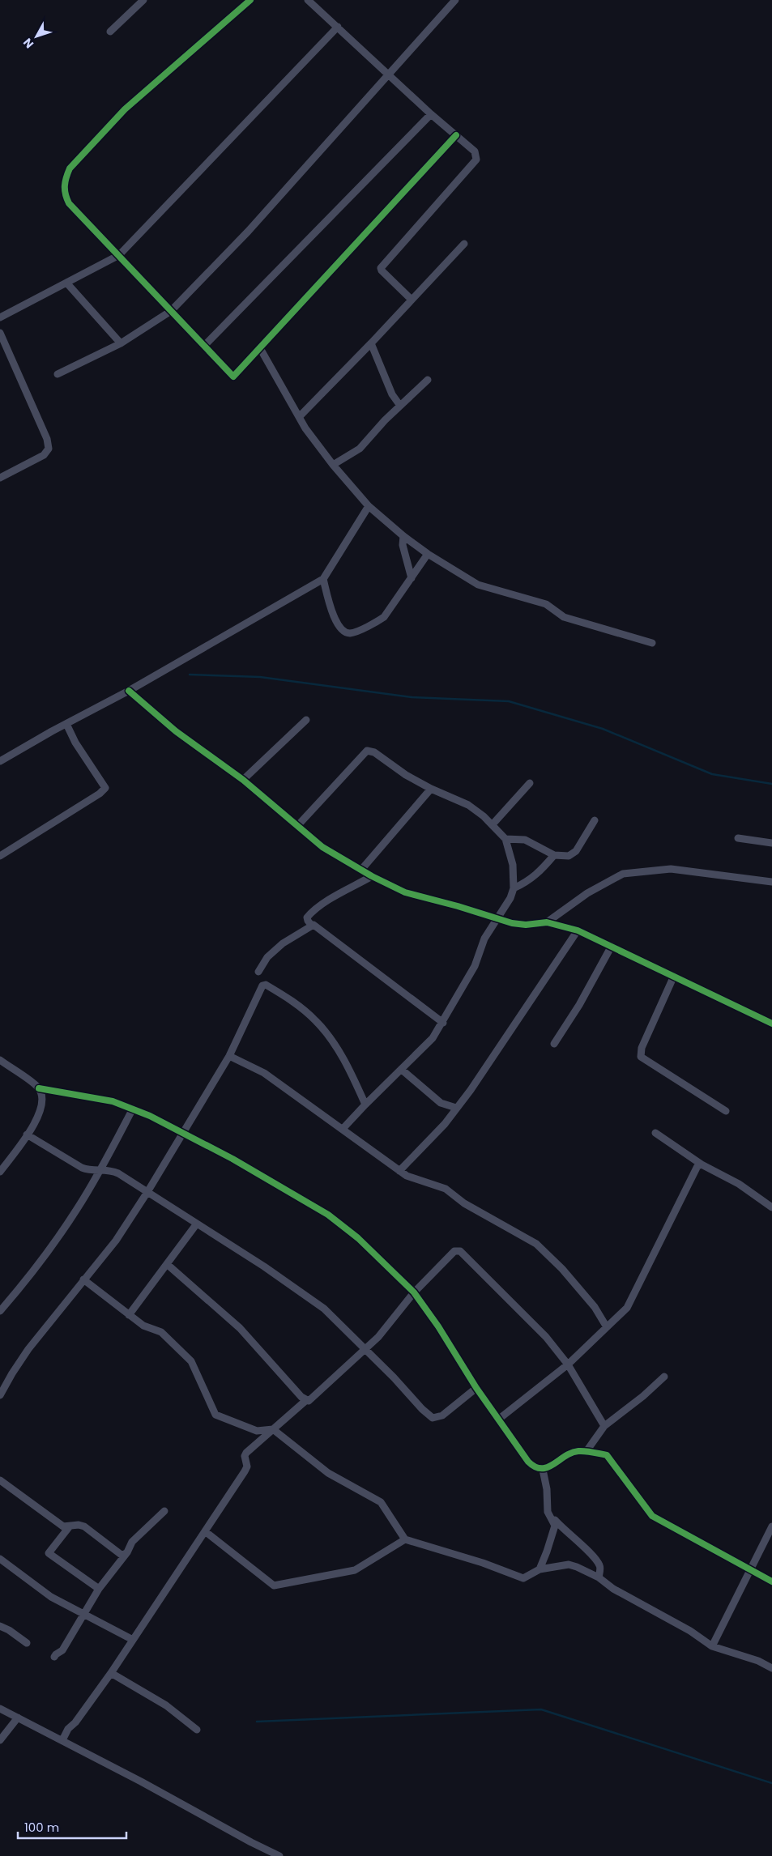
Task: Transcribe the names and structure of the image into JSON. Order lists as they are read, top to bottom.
{
  "scale_bar": "100 m",
  "north": "bottom left"
}
